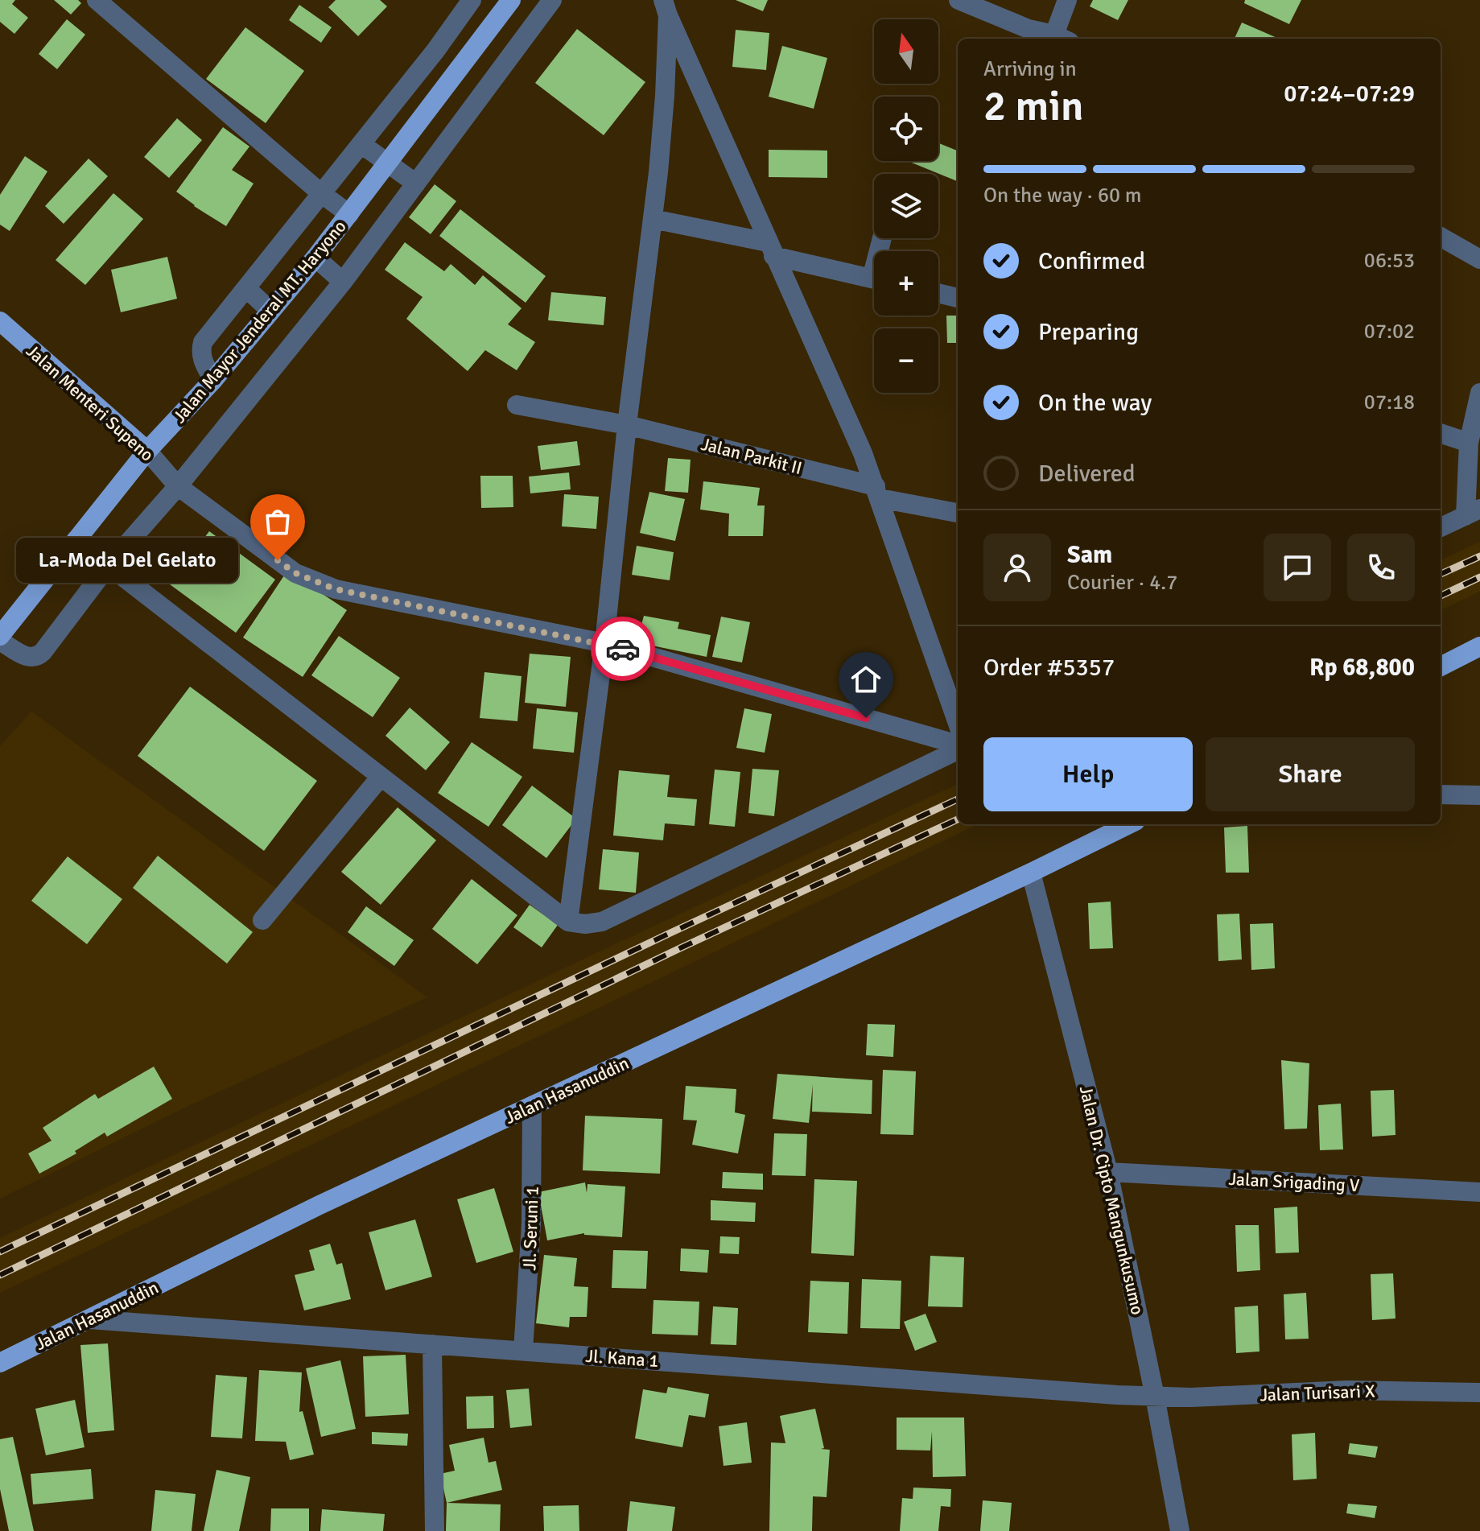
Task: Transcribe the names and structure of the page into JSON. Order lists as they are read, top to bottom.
{
  "streets": {
    "main road": ["Jalan Mayor Jenderal MT. Haryono", "Jalan Menteri Supeno", "Jalan Hasanuddin"],
    "street": [
      "Jalan Parkit II",
      "Jalan Srigading V",
      "Jalan Dr. Cipto Mangunkusumo",
      "Jl. Seruni 1",
      "Jl. Kana 1",
      "Jalan Turisari X"
    ]
  },
  "crossings": [
    ["Jalan Mayor Jenderal MT. Haryono", "Jalan Menteri Supeno"],
    ["Jalan Hasanuddin", "Jalan Dr. Cipto Mangunkusumo"],
    ["Jalan Hasanuddin", "Jl. Seruni 1"],
    ["Jalan Hasanuddin", "Jl. Kana 1"],
    ["Jalan Srigading V", "Jalan Dr. Cipto Mangunkusumo"],
    ["Jalan Dr. Cipto Mangunkusumo", "Jl. Kana 1"],
    ["Jalan Dr. Cipto Mangunkusumo", "Jalan Turisari X"],
    ["Jl. Seruni 1", "Jl. Kana 1"],
    ["Jl. Kana 1", "Jalan Turisari X"]
  ],
  "places": ["La-Moda Del Gelato"],
  "north": "top",
  "page": {
    "map_buttons": ["+", "−"],
    "heading": ["2 min", "Arriving in", "07:24–07:29"],
    "panel": [
      "Sam",
      "Courier · 4.7",
      "Order #5357",
      "Rp 68,800"
    ],
    "bar": "On the way · 60 m",
    "list": [
      ["Confirmed", "06:53"],
      ["Preparing", "07:02"],
      ["On the way", "07:18"],
      "Delivered"
    ],
    "bubble": "La-Moda Del Gelato",
    "buttons": ["Help", "Share"]
  }
}
